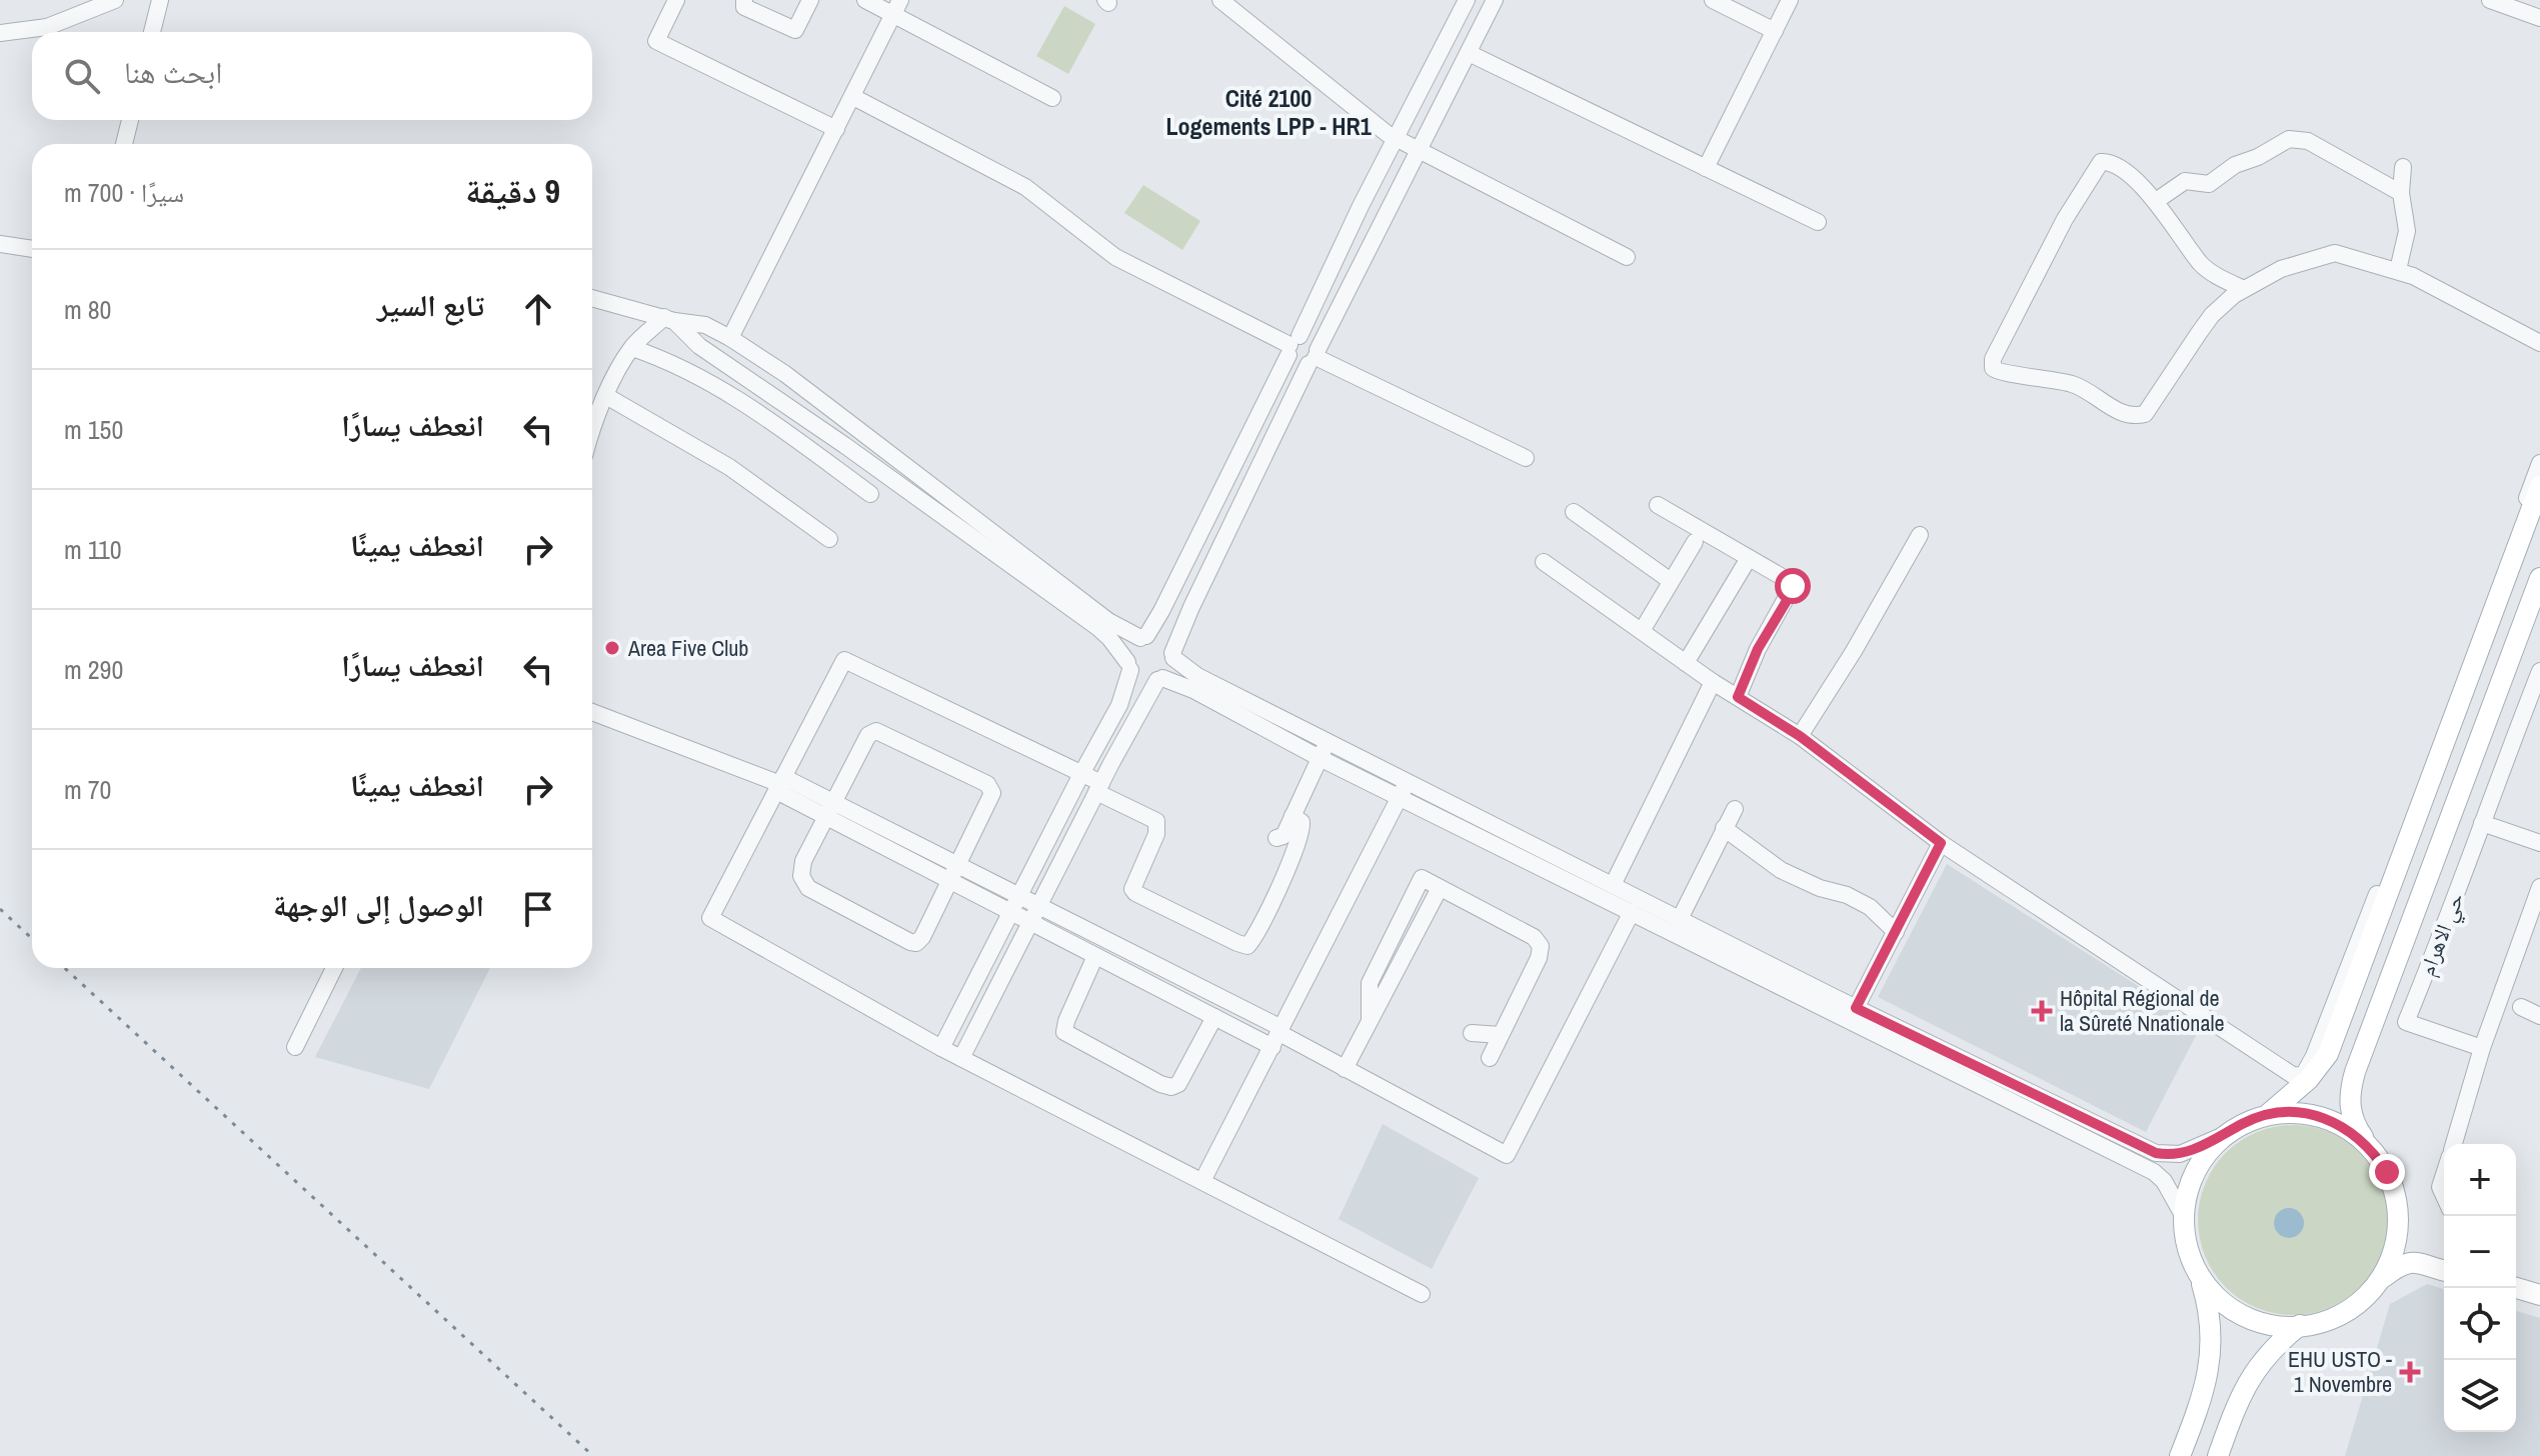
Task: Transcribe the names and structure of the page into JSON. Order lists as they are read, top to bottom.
{
  "streets": {
    "street": ["حي الاهرام"]
  },
  "districts": ["Cité 2100 Logements LPP - HR1"],
  "places": {
    "other": ["Area Five Club"],
    "health": ["Hôpital Régional de la Sûreté Nnationale", "EHU USTO - 1 Novembre"]
  },
  "page": {
    "search": "ابحث هنا",
    "heading": ["9 دقيقة", "سيرًا · 700 m"],
    "list": [
      ["تابع السير", "80 m"],
      ["انعطف يسارًا", "150 m"],
      ["انعطف يمينًا", "110 m"],
      ["انعطف يسارًا", "290 m"],
      ["انعطف يمينًا", "70 m"],
      "الوصول إلى الوجهة"
    ],
    "map_buttons": ["+", "−"]
  }
}
